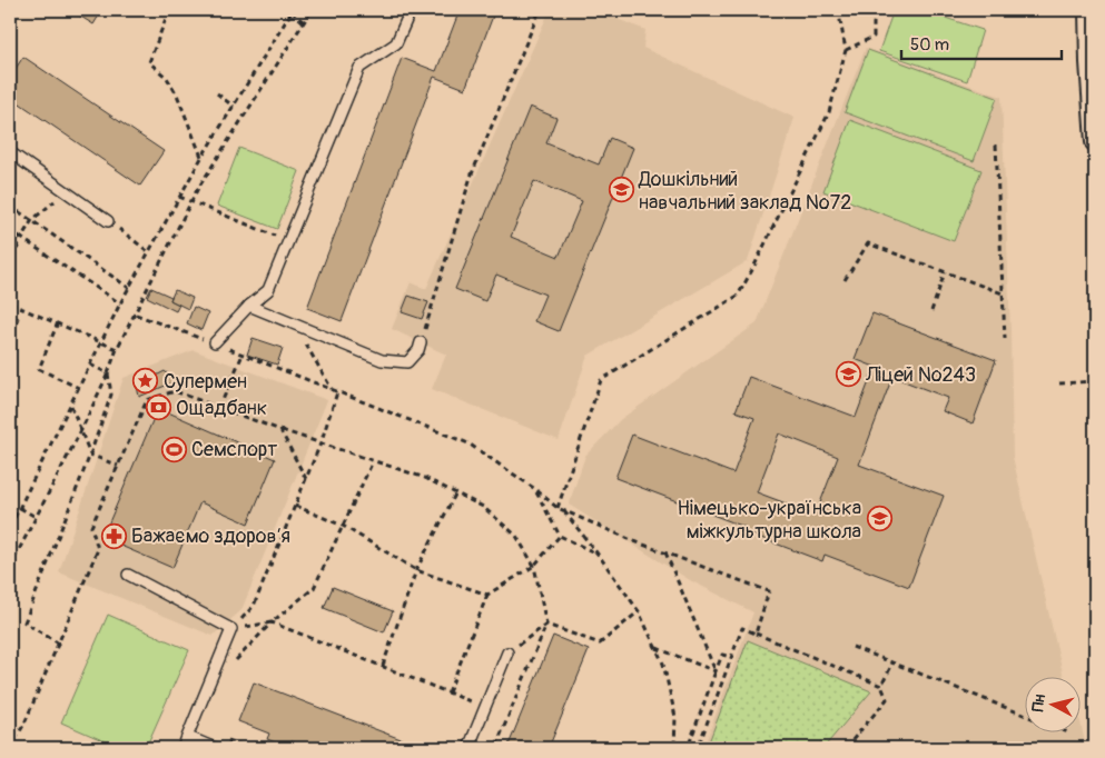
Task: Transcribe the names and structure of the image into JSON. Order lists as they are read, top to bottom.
{
  "places": {
    "school or university": ["Дошкільний навчальний заклад №72", "Ліцей №243", "Німецько-українська міжкультурна школа"],
    "place": ["Супермен"],
    "bank": ["Ощадбанк"],
    "sports": ["Семспорт"],
    "pharmacy": ["Бажаємо здоровʼя"]
  },
  "scale_bar": "50 m",
  "north": "left"
}
